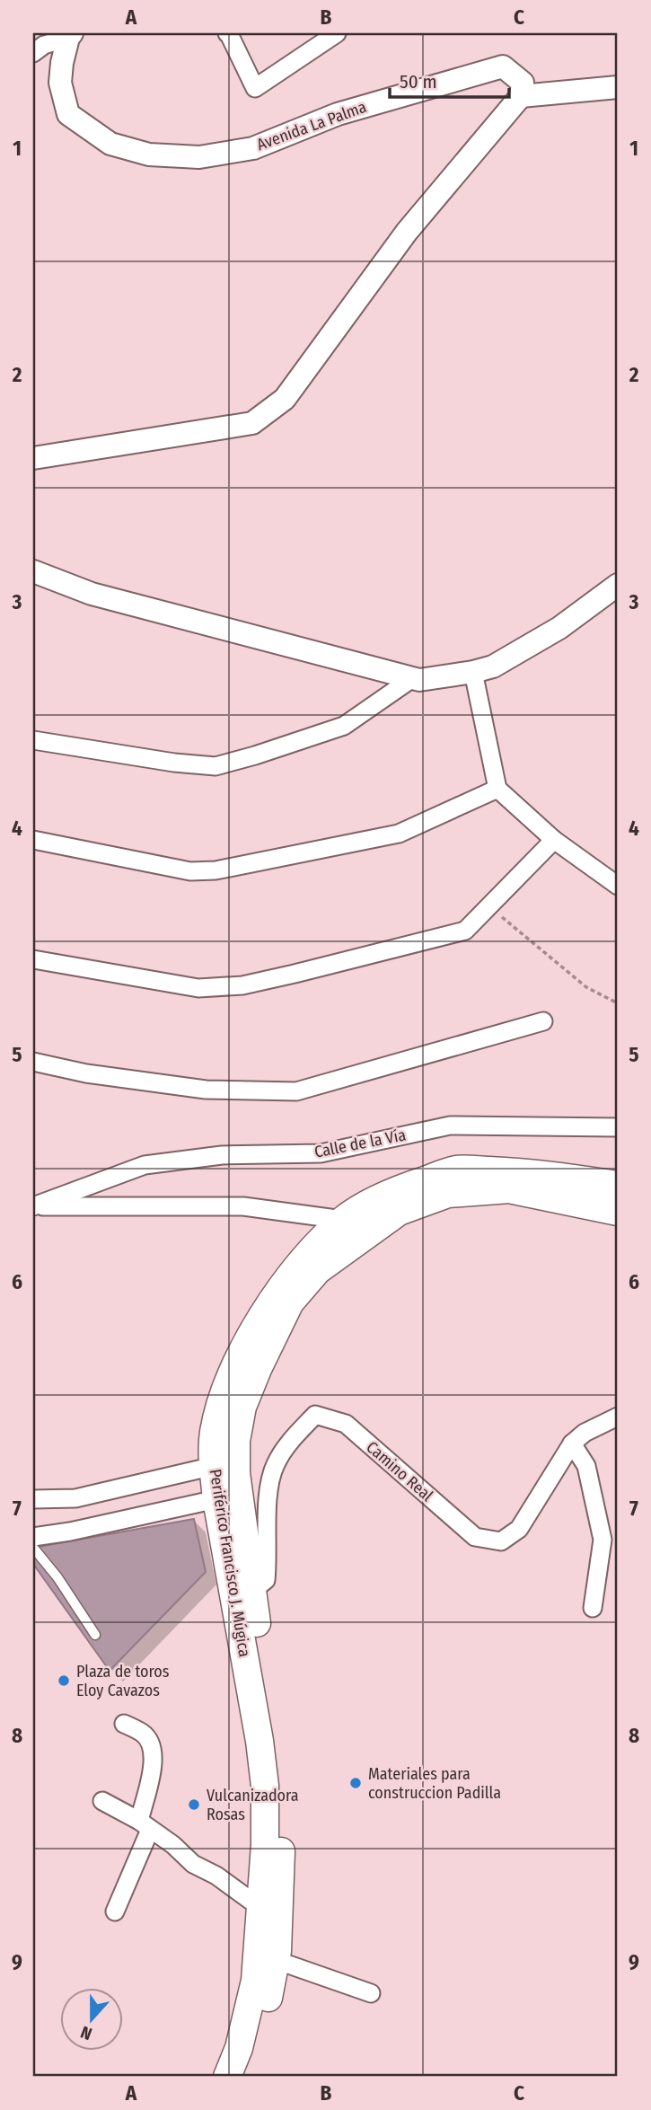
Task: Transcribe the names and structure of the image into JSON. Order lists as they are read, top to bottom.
{
  "streets": {
    "main road": ["Periférico Francisco J. Múgica"],
    "street": ["Avenida La Palma", "Calle de la Vía", "Camino Real"]
  },
  "crossings": [
    ["Camino Real", "Periférico Francisco J. Múgica"]
  ],
  "places": ["Plaza de toros Eloy Cavazos", "Materiales para construccion Padilla", "Vulcanizadora Rosas"],
  "scale_bar": "50 m",
  "north": "bottom",
  "grid": {
    "columns": ["A", "B", "C"],
    "rows": [
      "1",
      "2",
      "3",
      "4",
      "5",
      "6",
      "7",
      "8",
      "9"
    ]
  }
}
